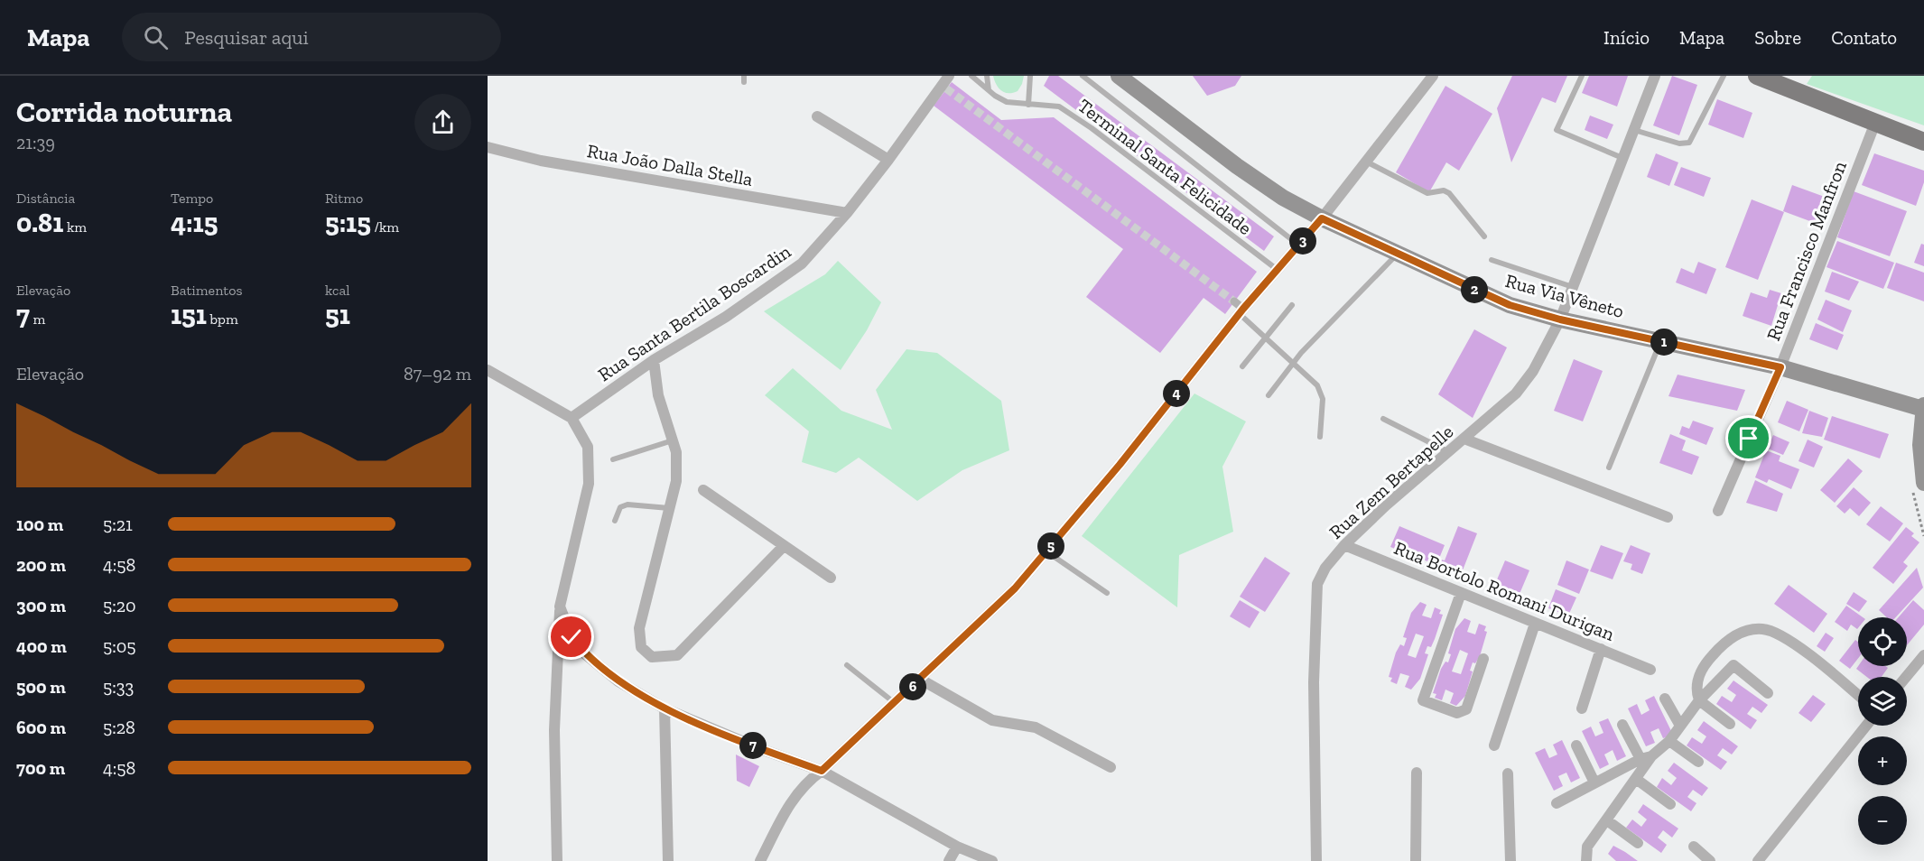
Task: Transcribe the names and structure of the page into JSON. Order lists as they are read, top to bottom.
{
  "streets": {
    "main road": ["Rua Via Vêneto"],
    "street": [
      "Rua João Dalla Stella",
      "Rua Francisco Manfron",
      "Rua Santa Bertila Boscardin",
      "Rua Zem Bertapelle",
      "Rua Bortolo Romani Durigan"
    ],
    "lane": ["Terminal Santa Felicidade"]
  },
  "crossings": [
    ["Rua João Dalla Stella", "Rua Santa Bertila Boscardin"],
    ["Rua Francisco Manfron", "Rua Via Vêneto"],
    ["Rua Via Vêneto", "Rua Zem Bertapelle"],
    ["Rua Zem Bertapelle", "Rua Bortolo Romani Durigan"]
  ],
  "page": {
    "header": "Mapa",
    "search": "Pesquisar aqui",
    "nav": [
      "Início",
      "Mapa",
      "Sobre",
      "Contato"
    ],
    "heading": ["Corrida noturna", "21:39"],
    "stats": [
      ["Distância", "0.81 km"],
      ["Tempo", "4:15"],
      ["Ritmo", "5:15 /km"],
      ["Elevação", "7 m"],
      ["Batimentos", "151 bpm"],
      ["kcal", "51"]
    ],
    "pins": [
      "3",
      "2",
      "1",
      "4",
      "5",
      "6",
      "7"
    ],
    "chart": ["Elevação", "87–92 m"],
    "list": [
      {
        "name": "100 m",
        "note": "5:21"
      },
      {
        "name": "200 m",
        "note": "4:58"
      },
      {
        "name": "300 m",
        "note": "5:20"
      },
      {
        "name": "400 m",
        "note": "5:05"
      },
      {
        "name": "500 m",
        "note": "5:33"
      },
      {
        "name": "600 m",
        "note": "5:28"
      },
      {
        "name": "700 m",
        "note": "4:58"
      }
    ],
    "map_buttons": ["+", "−"]
  }
}
